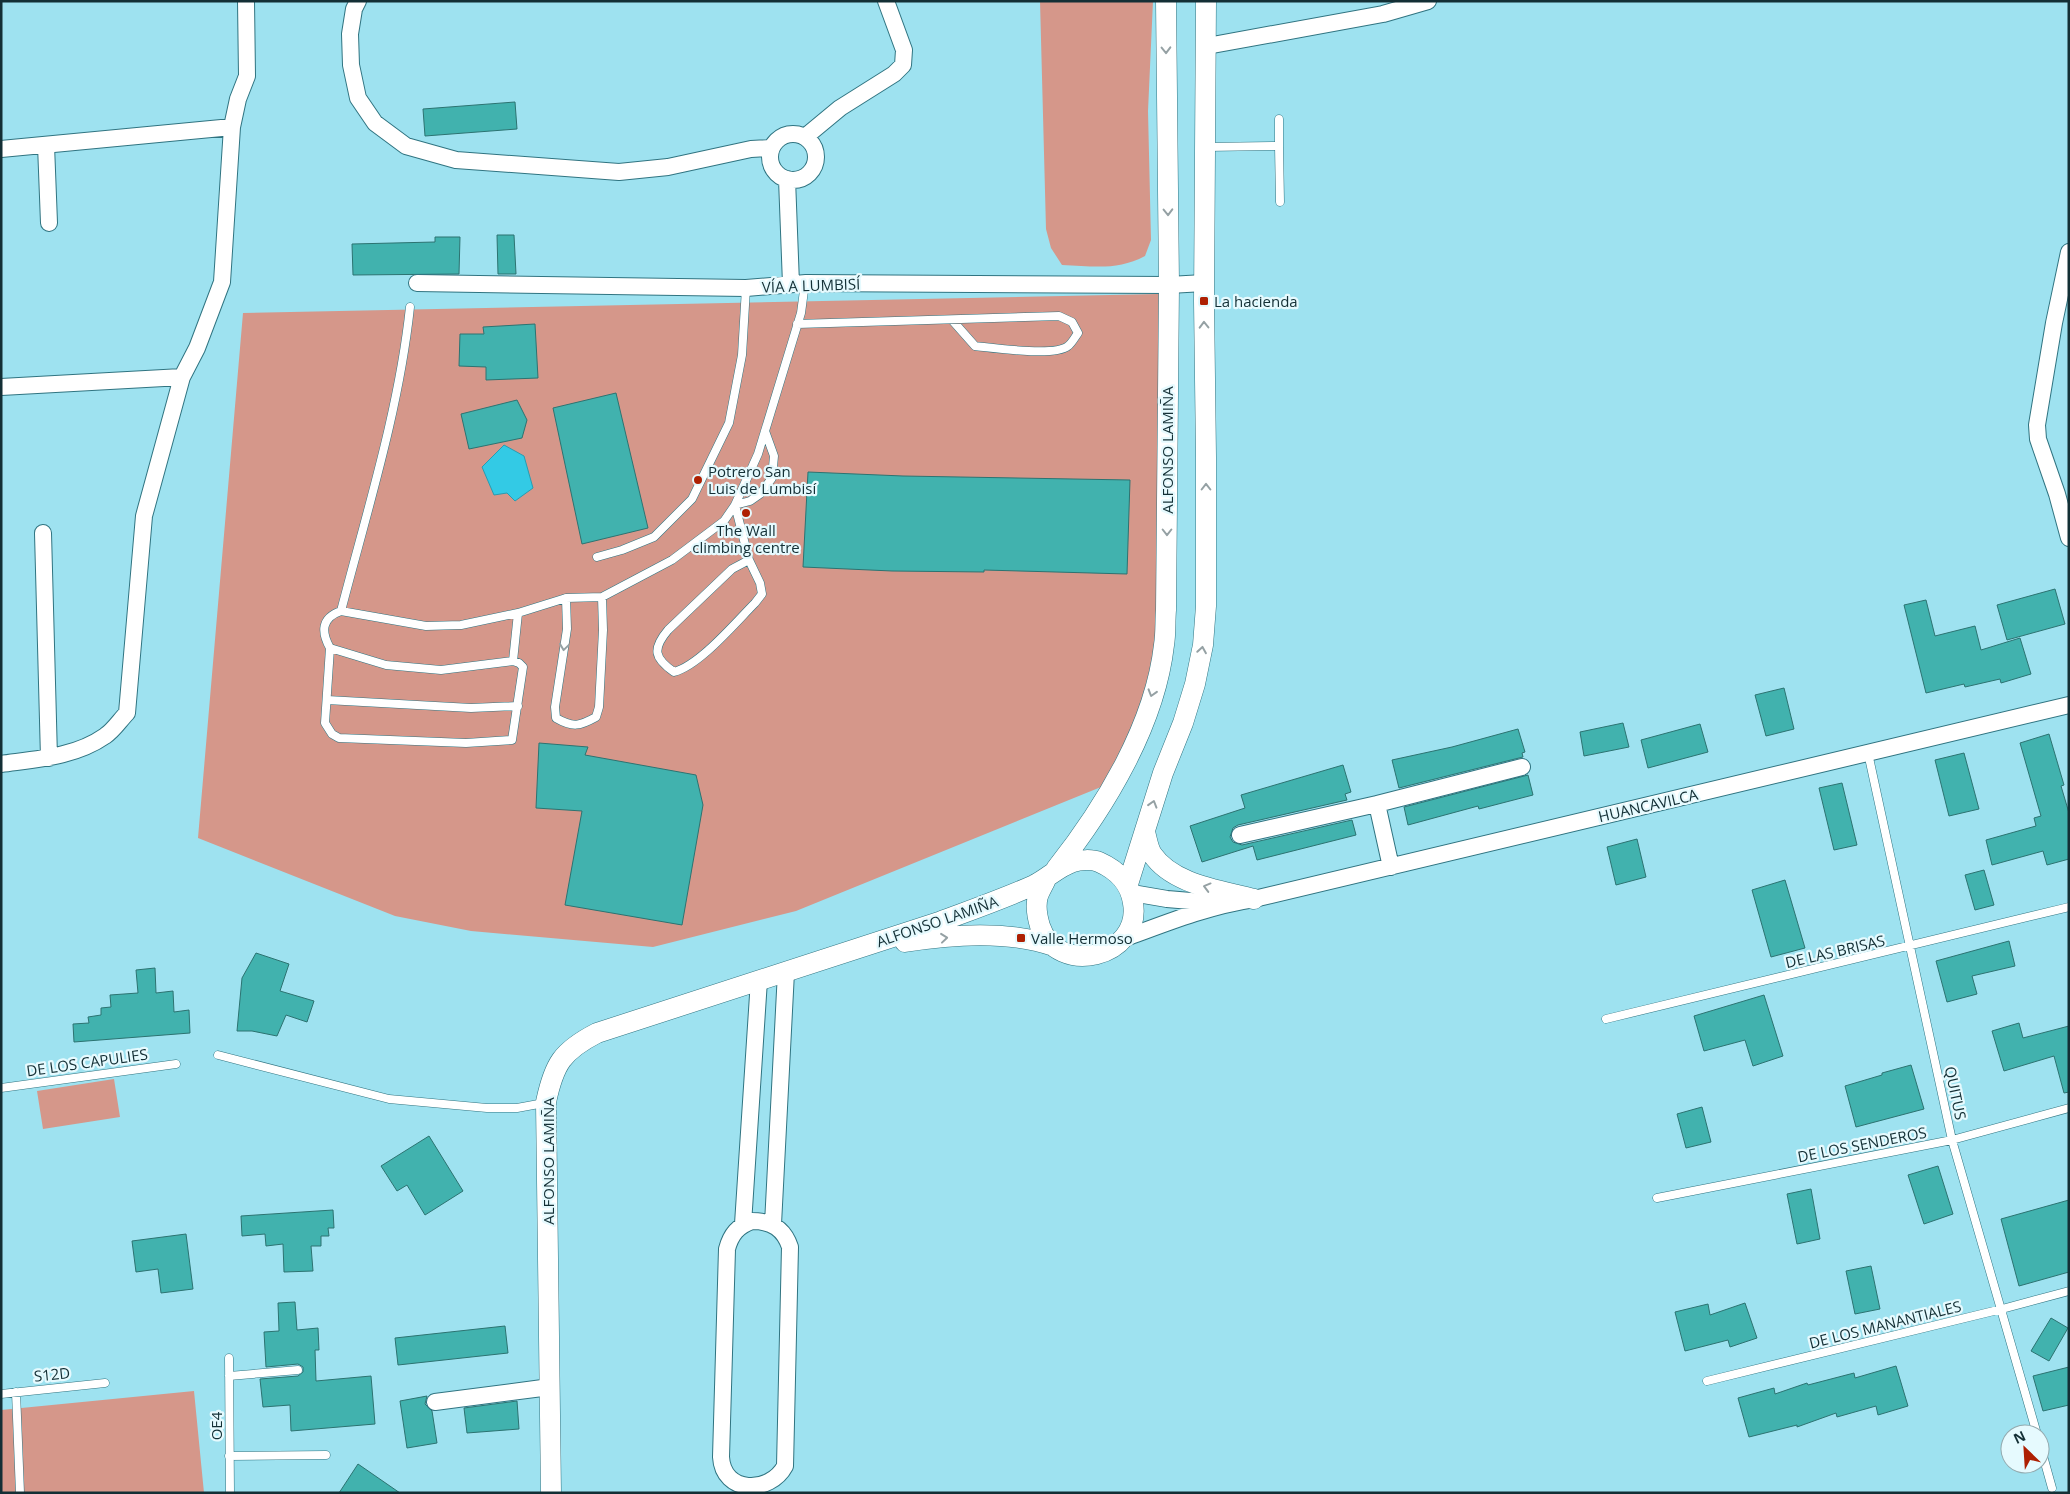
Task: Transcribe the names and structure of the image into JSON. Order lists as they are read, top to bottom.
{
  "streets": {
    "street": ["VÍA A LUMBISÍ", "ALFONSO LAMIÑA", "HUANCAVILCA"],
    "lane": [
      "DE LAS BRISAS",
      "DE LOS CAPULIES",
      "QUITUS",
      "DE LOS SENDEROS",
      "DE LOS MANANTIALES",
      "S12D",
      "OE4"
    ]
  },
  "crossings": [
    ["VÍA A LUMBISÍ", "ALFONSO LAMIÑA"],
    ["ALFONSO LAMIÑA", "HUANCAVILCA"],
    ["HUANCAVILCA", "QUITUS"],
    ["DE LAS BRISAS", "QUITUS"],
    ["QUITUS", "DE LOS SENDEROS"],
    ["QUITUS", "DE LOS MANANTIALES"]
  ],
  "places": {
    "transit": ["La hacienda", "Valle Hermoso"],
    "other": ["Potrero San Luis de Lumbisí", "The Wall climbing centre"]
  },
  "north": "top left"
}
